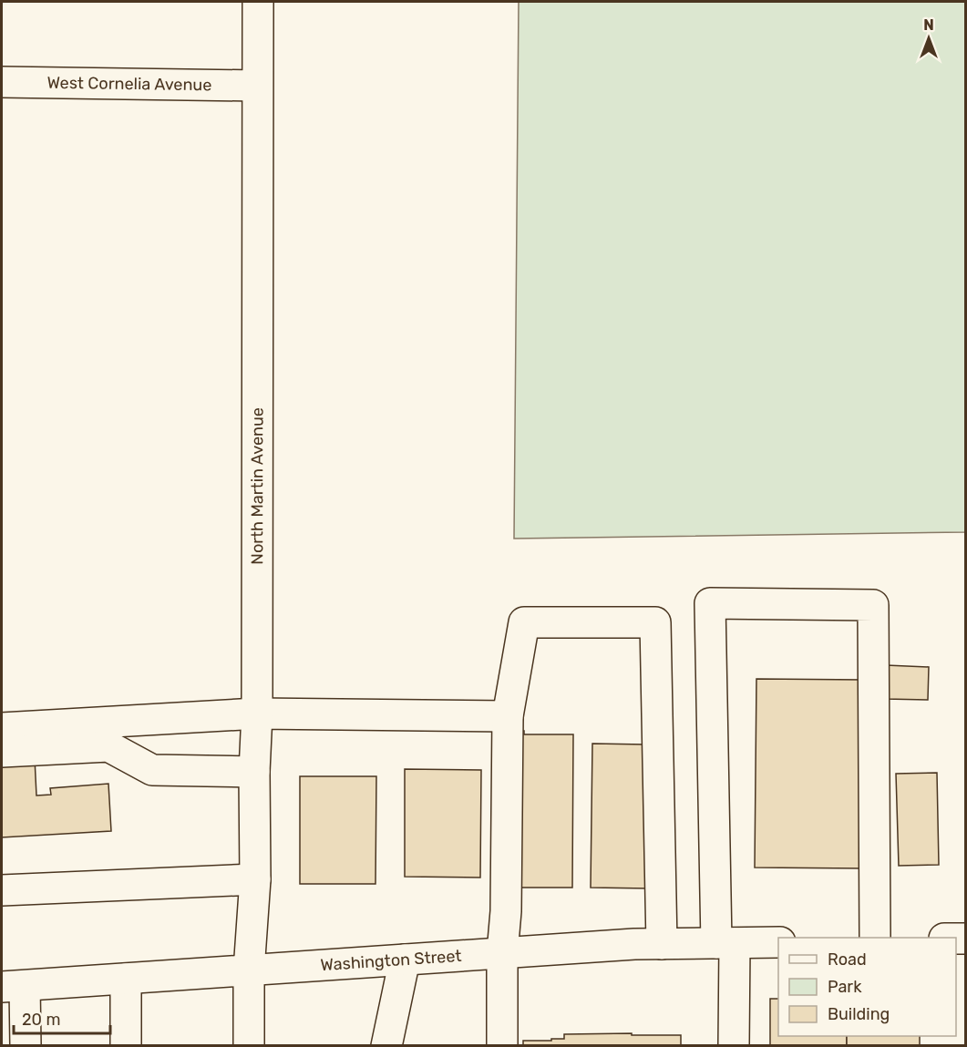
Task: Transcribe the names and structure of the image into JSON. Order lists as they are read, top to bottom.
{
  "streets": {
    "street": ["West Cornelia Avenue", "North Martin Avenue", "Washington Street"]
  },
  "crossings": [
    ["West Cornelia Avenue", "North Martin Avenue"],
    ["North Martin Avenue", "Washington Street"]
  ],
  "legend": ["Road", "Park", "Building"],
  "scale_bar": "20 m",
  "north": "top"
}
